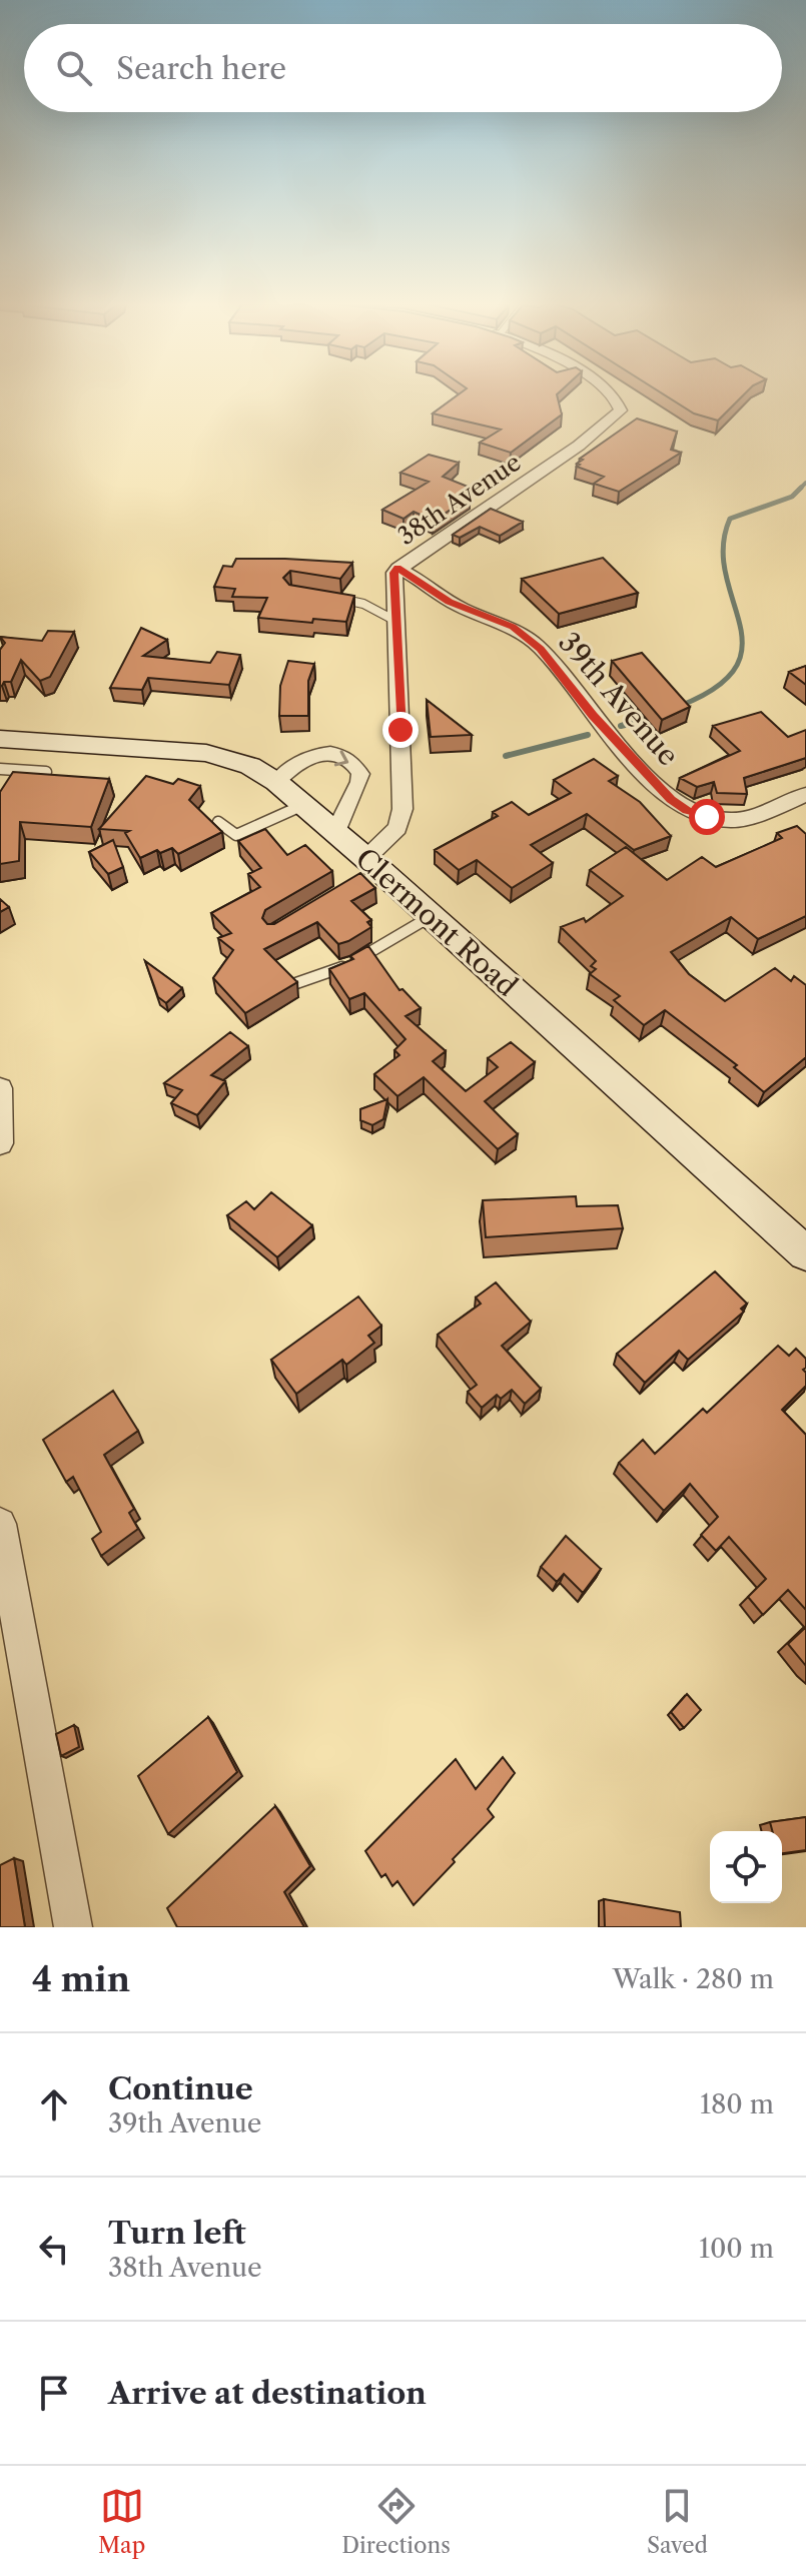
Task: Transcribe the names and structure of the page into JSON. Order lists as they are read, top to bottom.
{
  "streets": {
    "street": ["38th Avenue", "39th Avenue", "Clermont Road"]
  },
  "crossings": [
    ["38th Avenue", "39th Avenue"],
    ["38th Avenue", "Clermont Road"]
  ],
  "page": {
    "search": "Search here",
    "heading": ["4 min", "Walk · 280 m"],
    "list": [
      ["Continue", "39th Avenue", "180 m"],
      ["Turn left", "38th Avenue", "100 m"],
      "Arrive at destination"
    ],
    "nav": ["Map", "Directions", "Saved"]
  }
}
